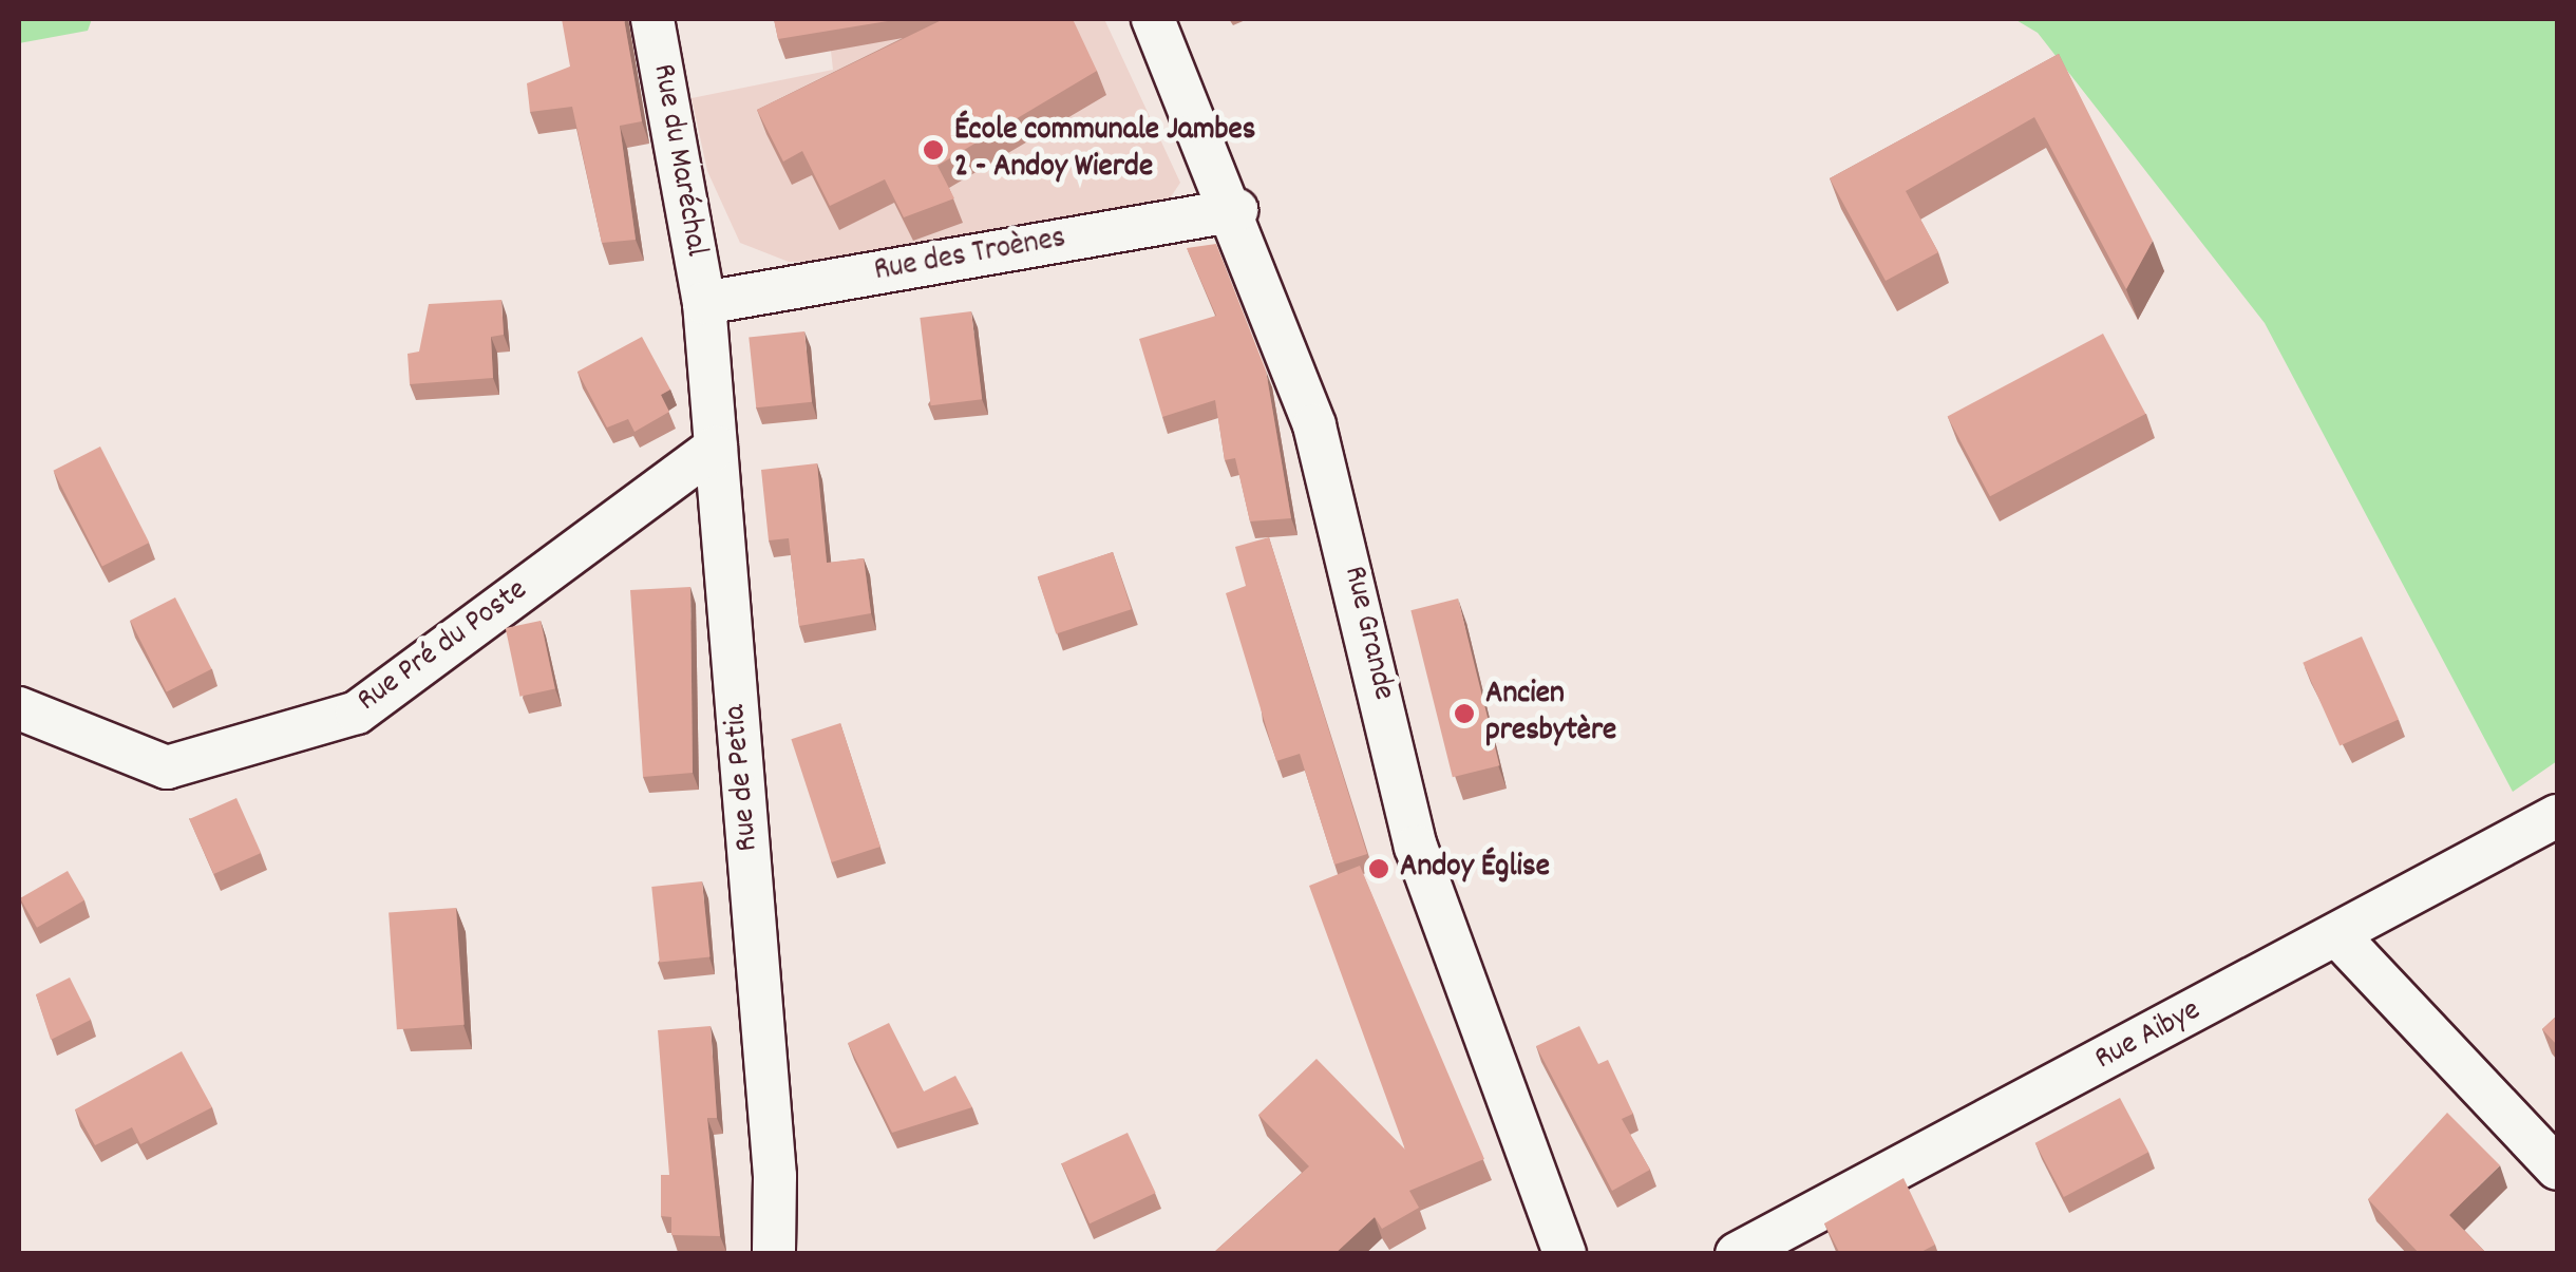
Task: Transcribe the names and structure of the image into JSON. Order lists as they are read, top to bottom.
{
  "streets": {
    "street": [
      "Rue du Maréchal",
      "Rue des Troènes",
      "Rue Grande",
      "Rue Pré du Poste",
      "Rue de Petia",
      "Rue Aibye"
    ]
  },
  "crossings": [
    ["Rue du Maréchal", "Rue des Troènes"],
    ["Rue du Maréchal", "Rue de Petia"],
    ["Rue des Troènes", "Rue Grande"],
    ["Rue des Troènes", "Rue de Petia"],
    ["Rue Pré du Poste", "Rue de Petia"]
  ],
  "places": ["École communale Jambes 2 - Andoy Wierde", "Ancien presbytère", "Andoy Église"]
}
